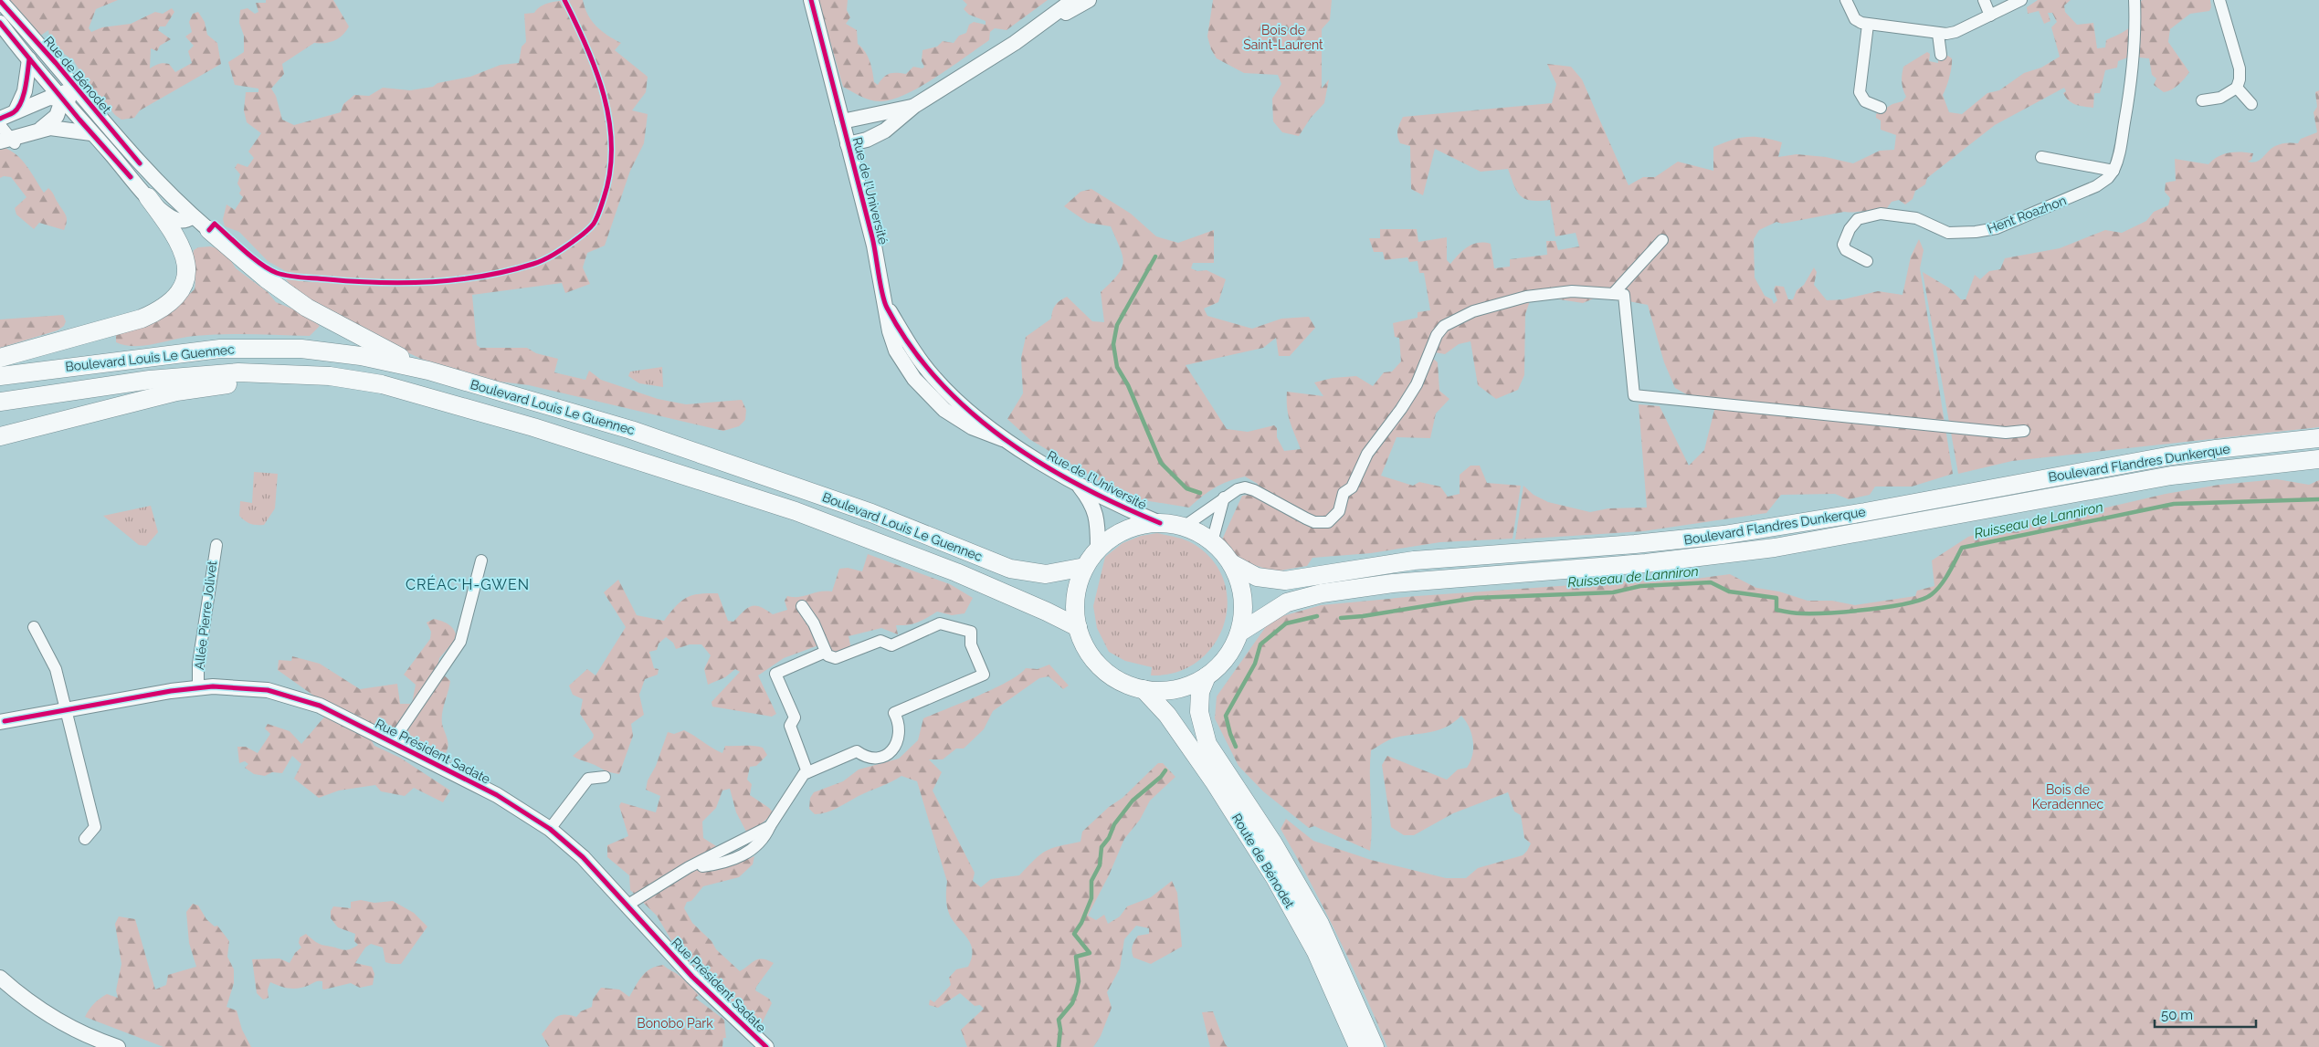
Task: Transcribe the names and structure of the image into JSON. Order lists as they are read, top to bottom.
{
  "streets": {
    "main road": ["Boulevard Louis Le Guennec", "Boulevard Flandres Dunkerque", "Route de Bénodet"],
    "street": [
      "Rue de Bénodet",
      "Rue de l'Université",
      "Hent Roazhon",
      "Allée Pierre Jolivet",
      "Rue Président Sadate"
    ]
  },
  "crossings": [
    ["Allée Pierre Jolivet", "Rue Président Sadate"]
  ],
  "districts": ["CRÉAC'H-GWEN"],
  "water": ["Ruisseau de Lanniron"],
  "parks": ["Bois de Saint-Laurent", "Bois de Keradennec", "Bonobo Park"],
  "scale_bar": "50 m"
}
